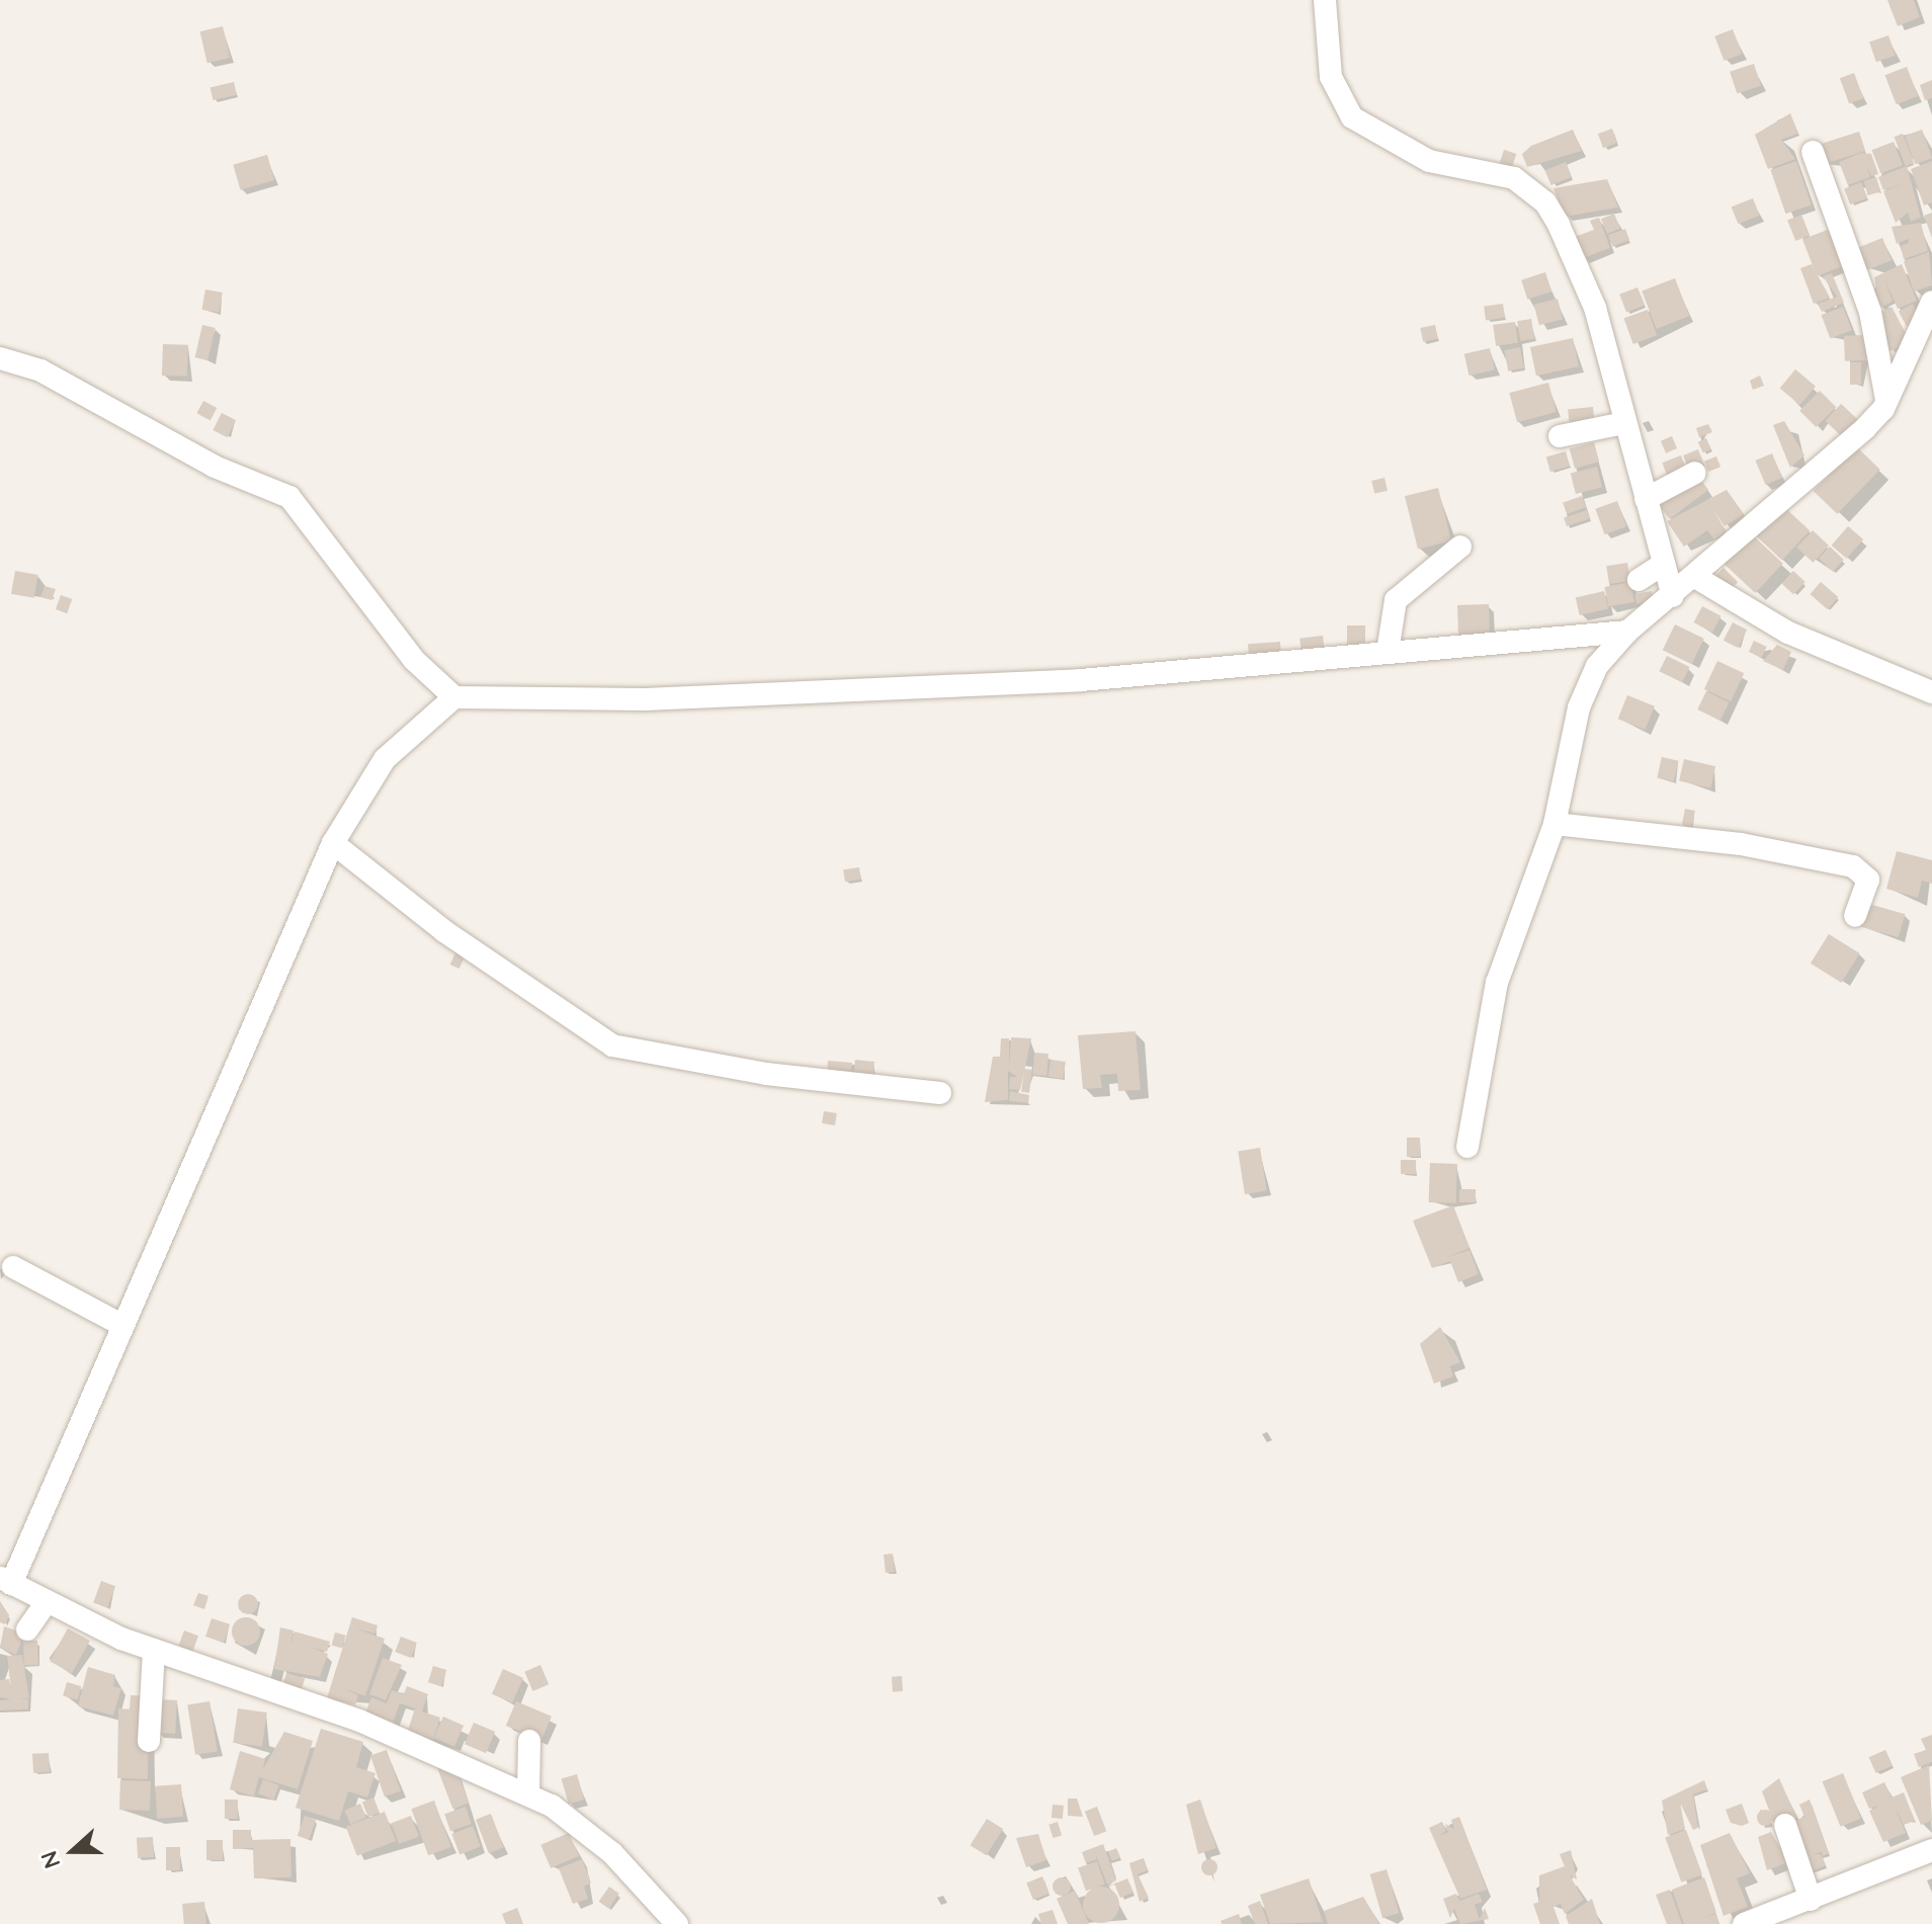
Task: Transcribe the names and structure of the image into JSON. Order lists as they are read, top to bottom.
{
  "north": "left"
}
